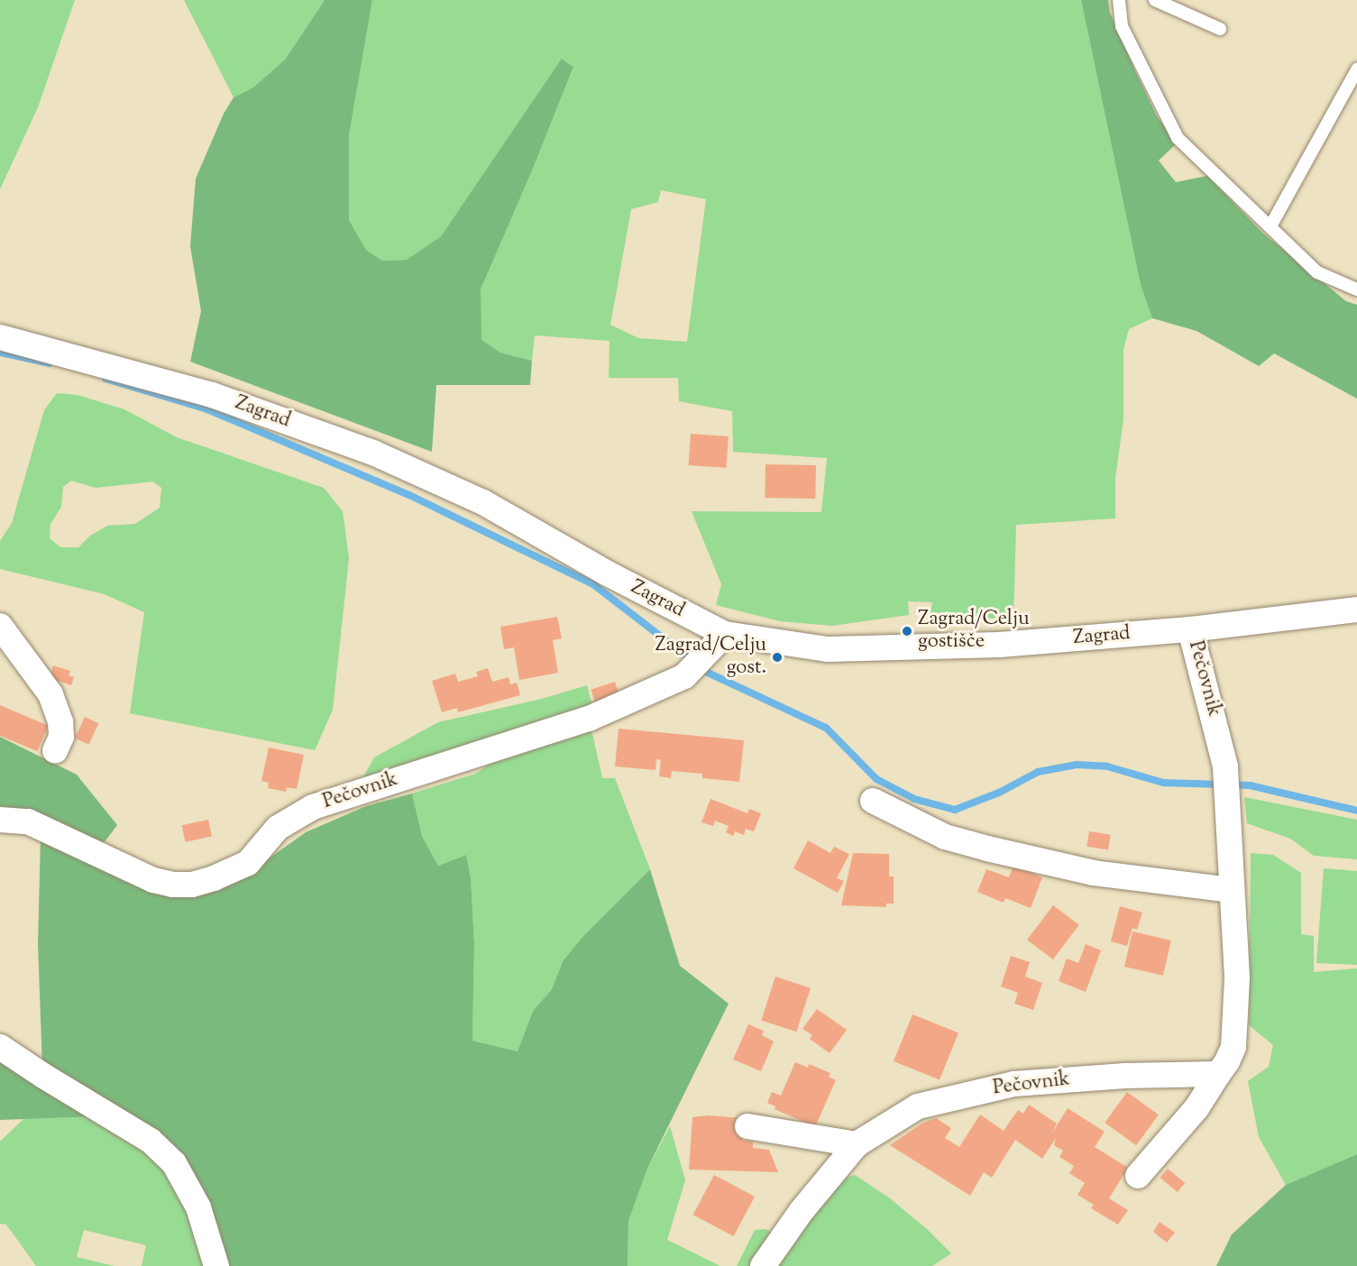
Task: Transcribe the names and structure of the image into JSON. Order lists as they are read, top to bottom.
{
  "streets": {
    "street": ["Zagrad", "Pečovnik"]
  },
  "crossings": [
    ["Zagrad", "Pečovnik"]
  ],
  "places": ["Zagrad/Celju gostišče", "Zagrad/Celju gost."]
}
